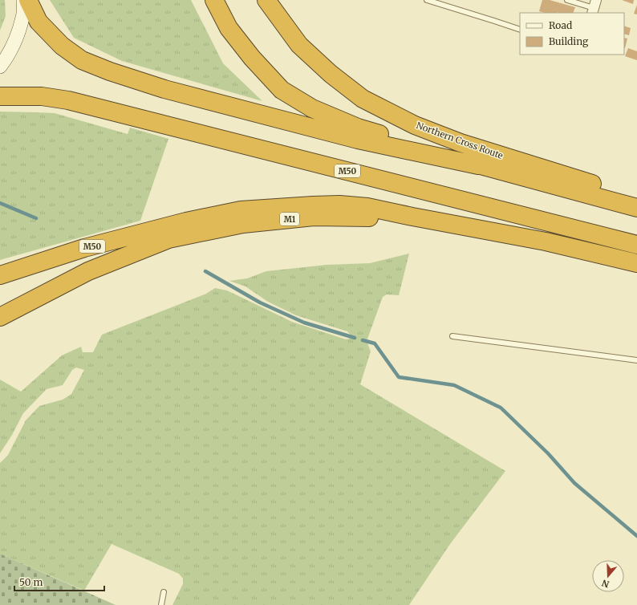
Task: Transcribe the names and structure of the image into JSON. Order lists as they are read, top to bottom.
{
  "streets": {
    "highway": ["Northern Cross Route", "M50", "M1"]
  },
  "crossings": [
    ["M50", "M1"]
  ],
  "legend": ["Road", "Building"],
  "scale_bar": "50 m",
  "north": "bottom"
}
